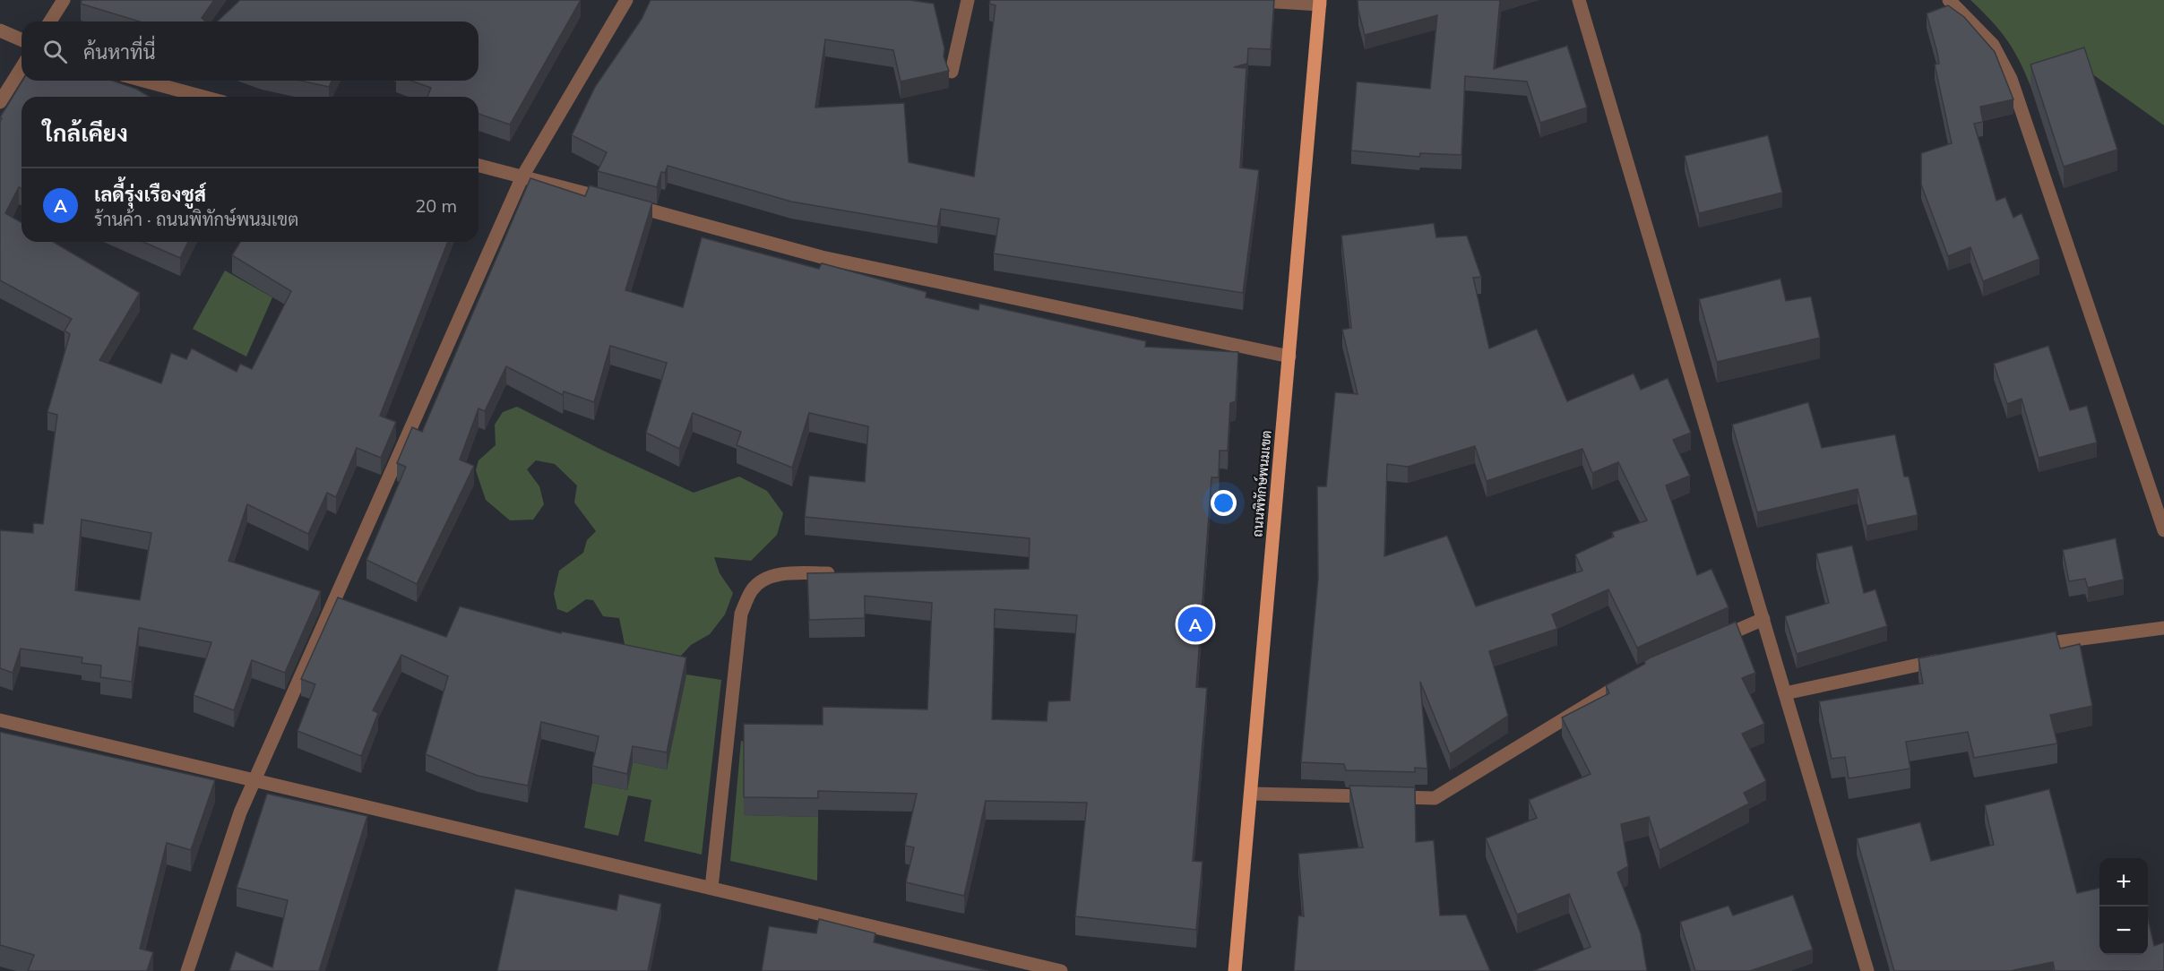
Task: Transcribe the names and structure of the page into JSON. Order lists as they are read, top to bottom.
{
  "streets": {
    "main road": ["ถนนพิทักษ์พนมเขต"]
  },
  "page": {
    "search": "ค้นหาที่นี่",
    "heading": "ใกล้เคียง",
    "list": [
      {
        "mark": "A",
        "name": "เลดี้รุ่งเรืองชูส์",
        "note": "ร้านค้า · ถนนพิทักษ์พนมเขต",
        "value": "20 m"
      }
    ],
    "pins": "A",
    "map_buttons": ["+", "−"]
  }
}
